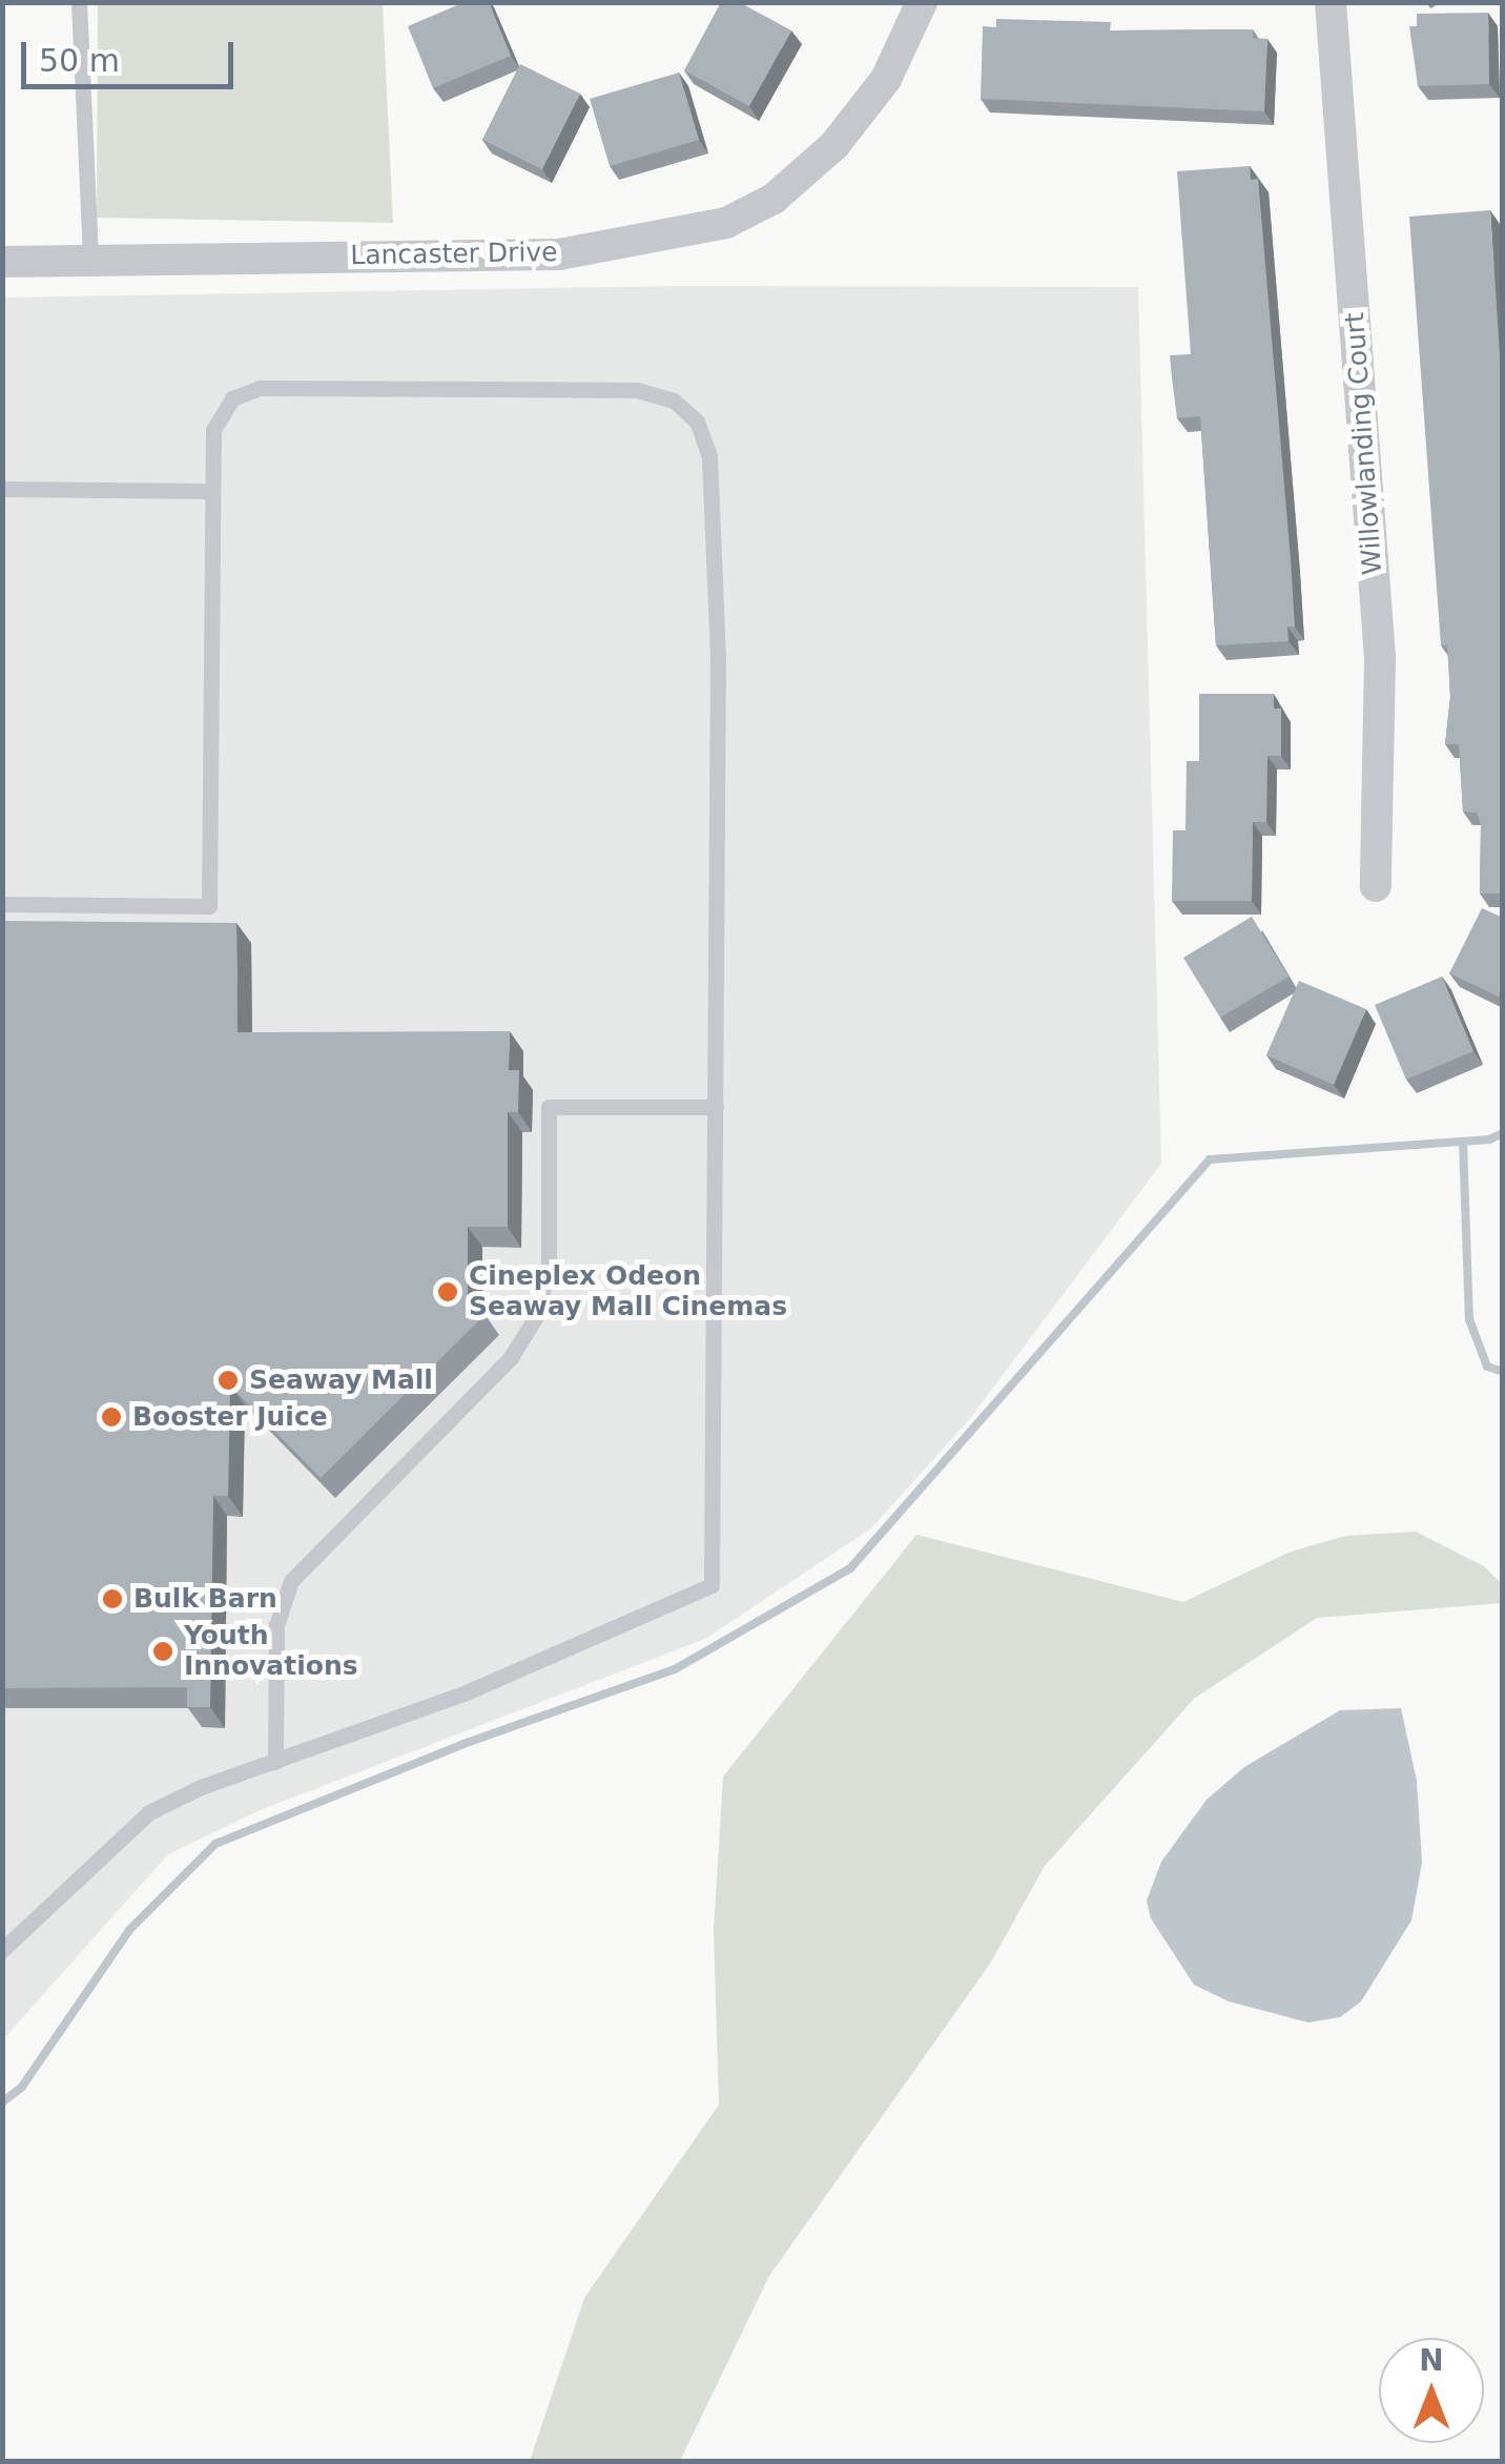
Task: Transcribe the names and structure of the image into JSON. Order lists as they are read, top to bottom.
{
  "streets": {
    "street": ["Lancaster Drive", "Willowlanding Court"]
  },
  "places": [
    "Cineplex Odeon Seaway Mall Cinemas",
    "Seaway Mall",
    "Booster Juice",
    "Bulk Barn",
    "Youth Innovations"
  ],
  "scale_bar": "50 m",
  "north": "top"
}
